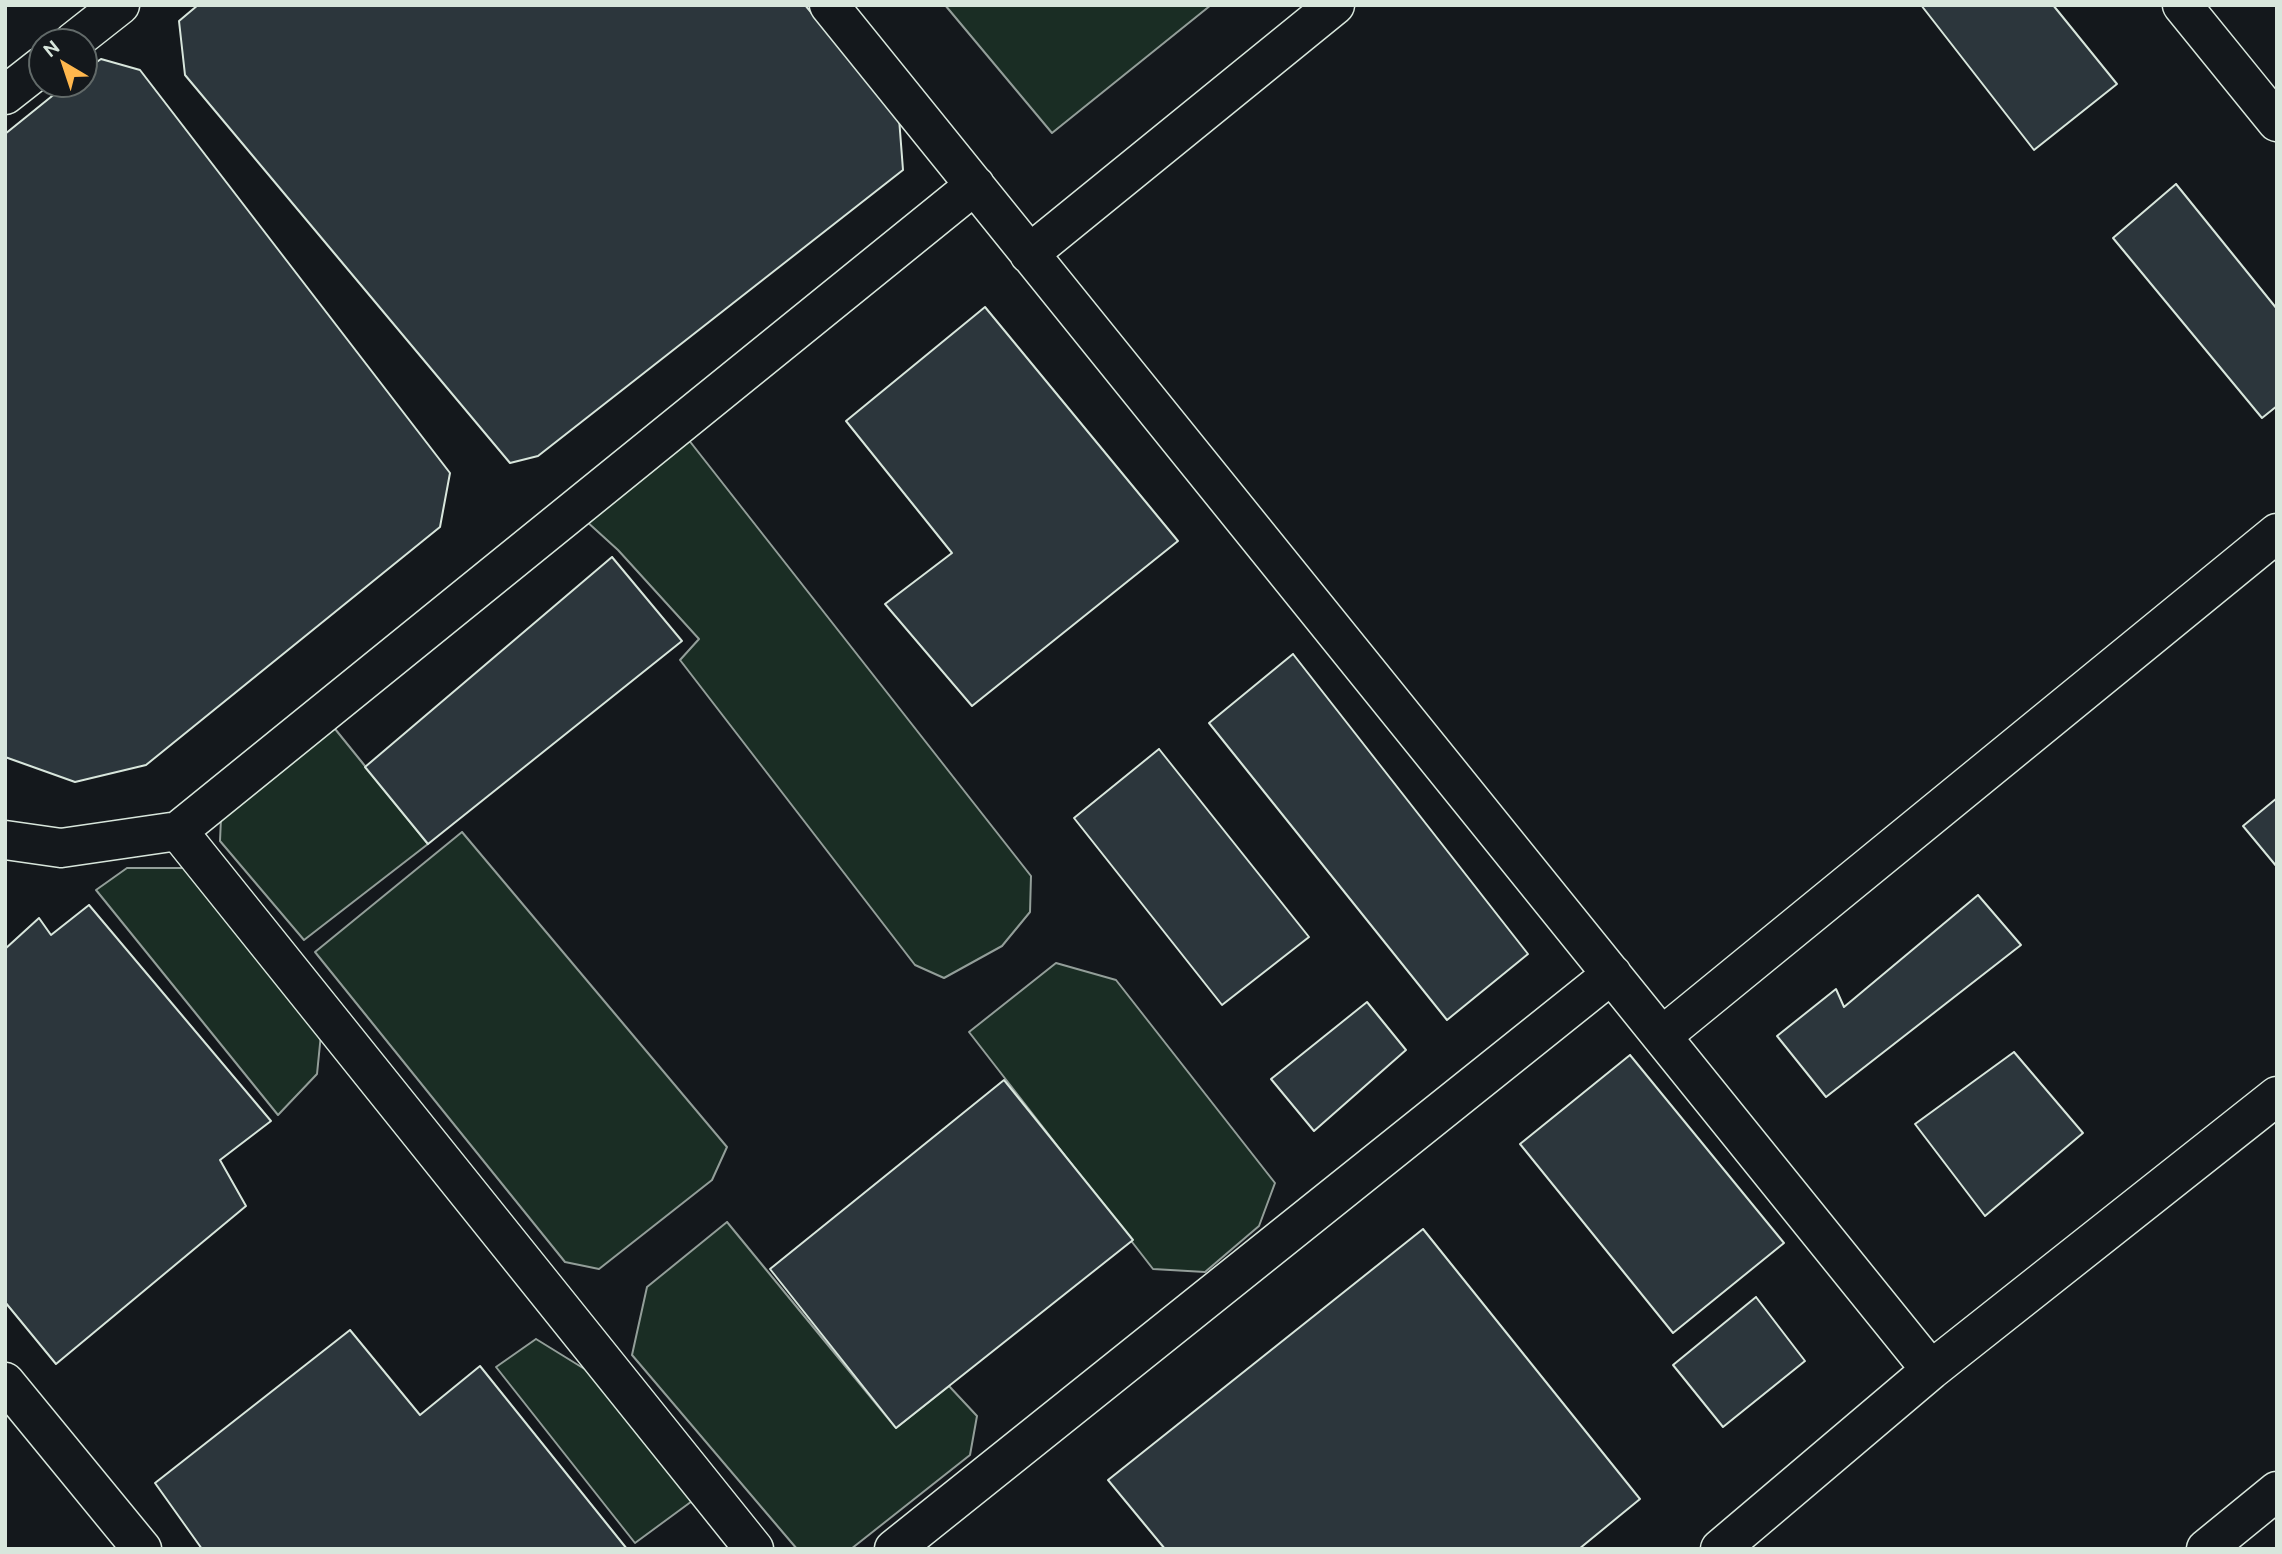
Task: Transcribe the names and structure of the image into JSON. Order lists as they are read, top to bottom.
{
  "north": "top left"
}
